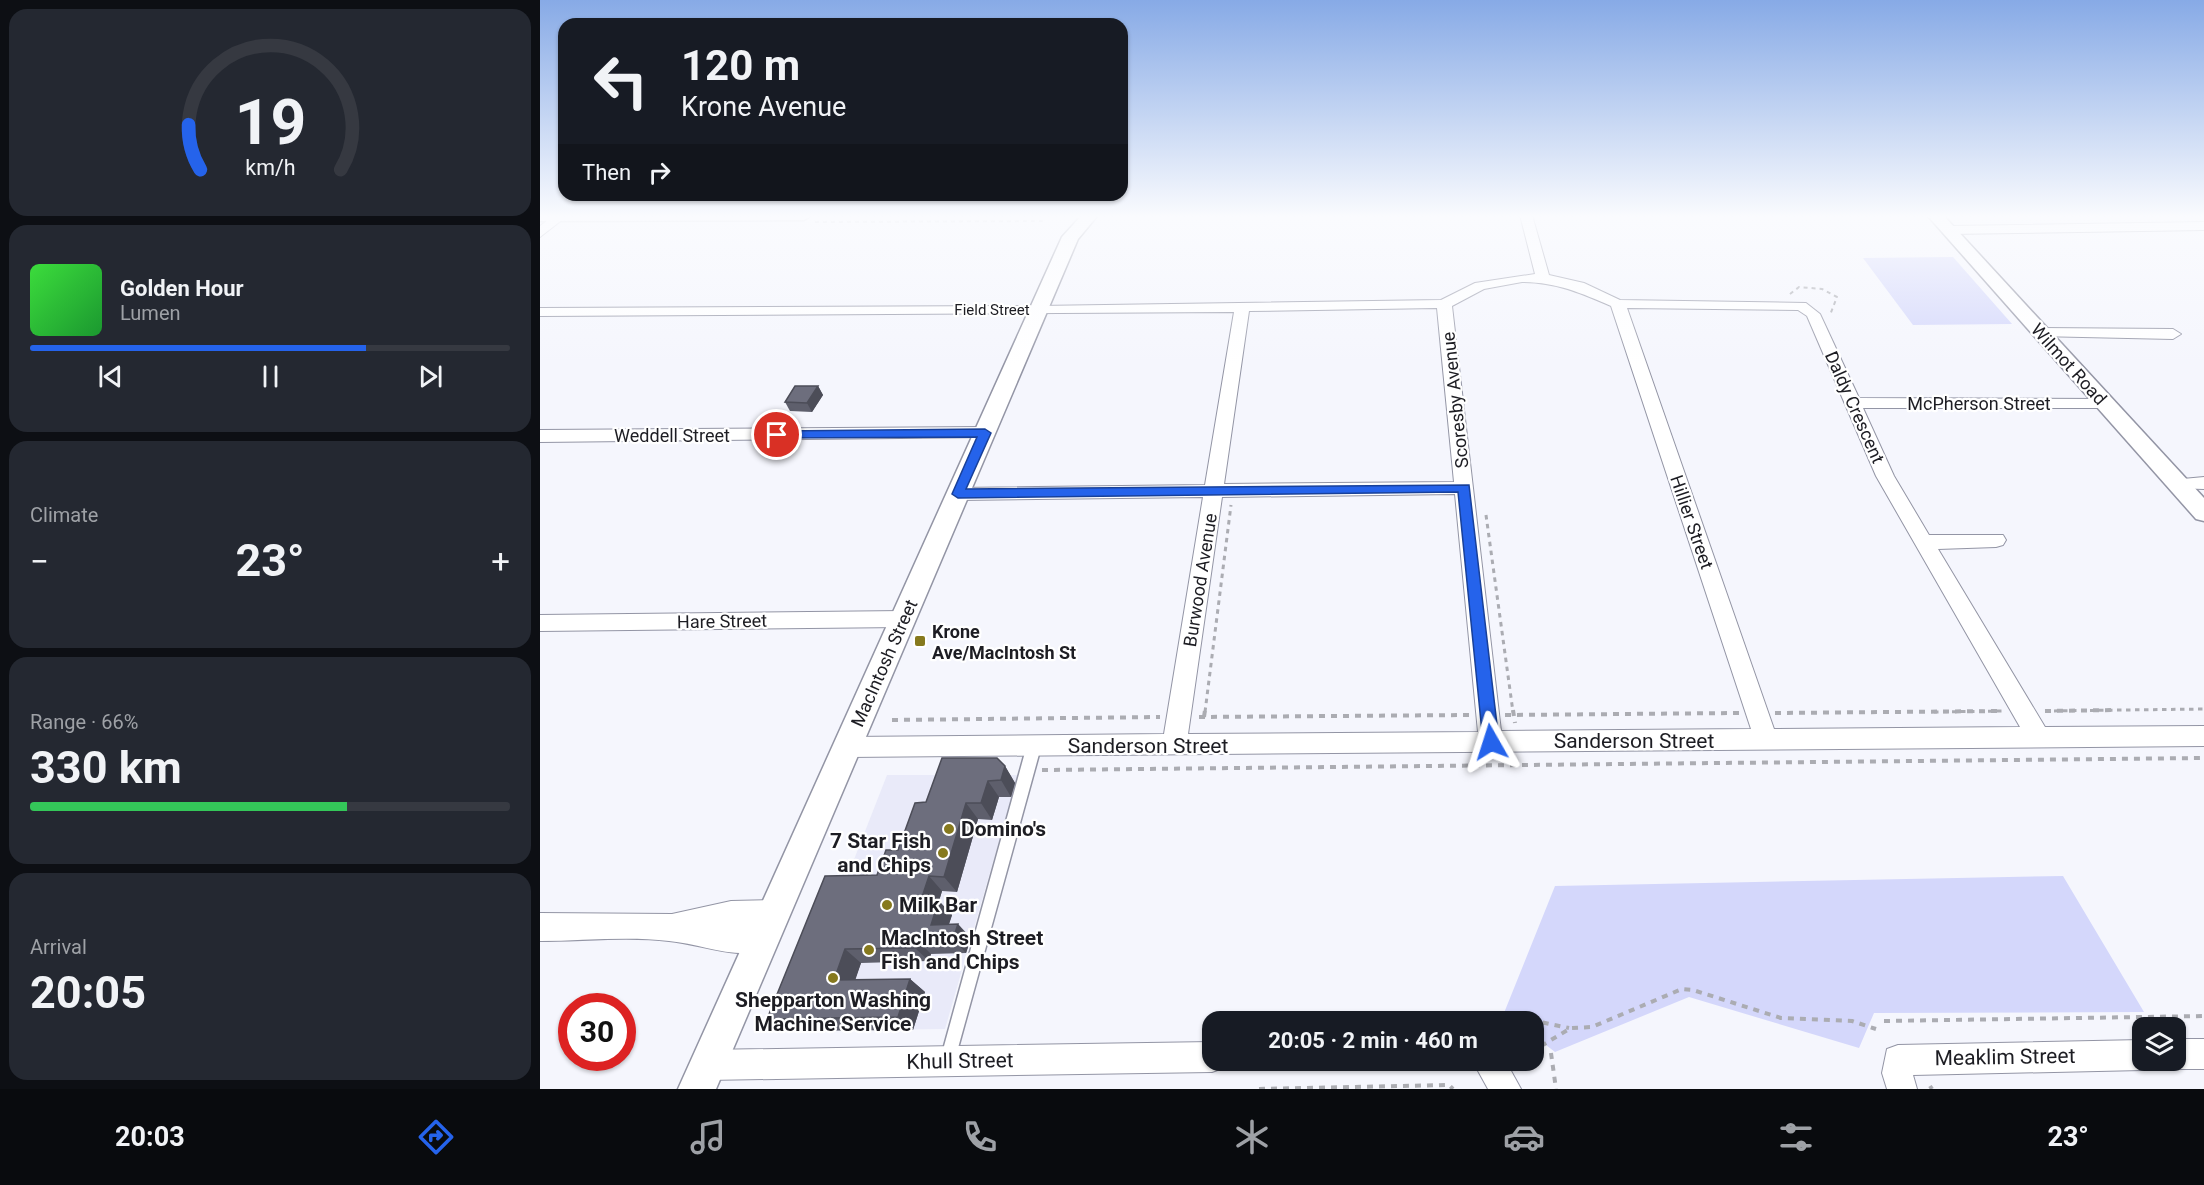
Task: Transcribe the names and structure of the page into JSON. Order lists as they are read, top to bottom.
{
  "streets": {
    "street": [
      "Field Street",
      "Wilmot Road",
      "Scoresby Avenue",
      "McPherson Street",
      "Daldy Crescent",
      "Weddell Street",
      "Hillier Street",
      "Burwood Avenue",
      "Hare Street",
      "MacIntosh Street",
      "Sanderson Street",
      "Meaklim Street",
      "Khull Street"
    ]
  },
  "crossings": [
    ["Field Street", "Scoresby Avenue"],
    ["Field Street", "Burwood Avenue"],
    ["Field Street", "MacIntosh Street"],
    ["Wilmot Road", "McPherson Street"],
    ["Scoresby Avenue", "Sanderson Street"],
    ["McPherson Street", "Daldy Crescent"],
    ["Daldy Crescent", "Hillier Street"],
    ["Daldy Crescent", "Sanderson Street"],
    ["Weddell Street", "MacIntosh Street"],
    ["Hillier Street", "Sanderson Street"],
    ["Burwood Avenue", "Sanderson Street"],
    ["Hare Street", "MacIntosh Street"],
    ["MacIntosh Street", "Sanderson Street"],
    ["MacIntosh Street", "Khull Street"]
  ],
  "places": {
    "transit": ["Krone Ave/MacIntosh St"],
    "other": [
      "Domino's",
      "7 Star Fish and Chips",
      "Milk Bar",
      "MacIntosh Street Fish and Chips",
      "Shepparton Washing Machine Service"
    ]
  },
  "page": {
    "turn": ["120 m", "Krone Avenue"],
    "then": "Then",
    "song": ["Golden Hour", "Lumen"],
    "tile": [
      "Climate",
      ["Range · 66%", "330 km"],
      ["Arrival", "20:05"]
    ],
    "heat": ["−", "23°", "+"],
    "limit": "30",
    "trip": "20:05 · 2 min · 460 m",
    "tabs": ["20:03", "23°"],
    "gauge": ["19", "km/h"]
  }
}
